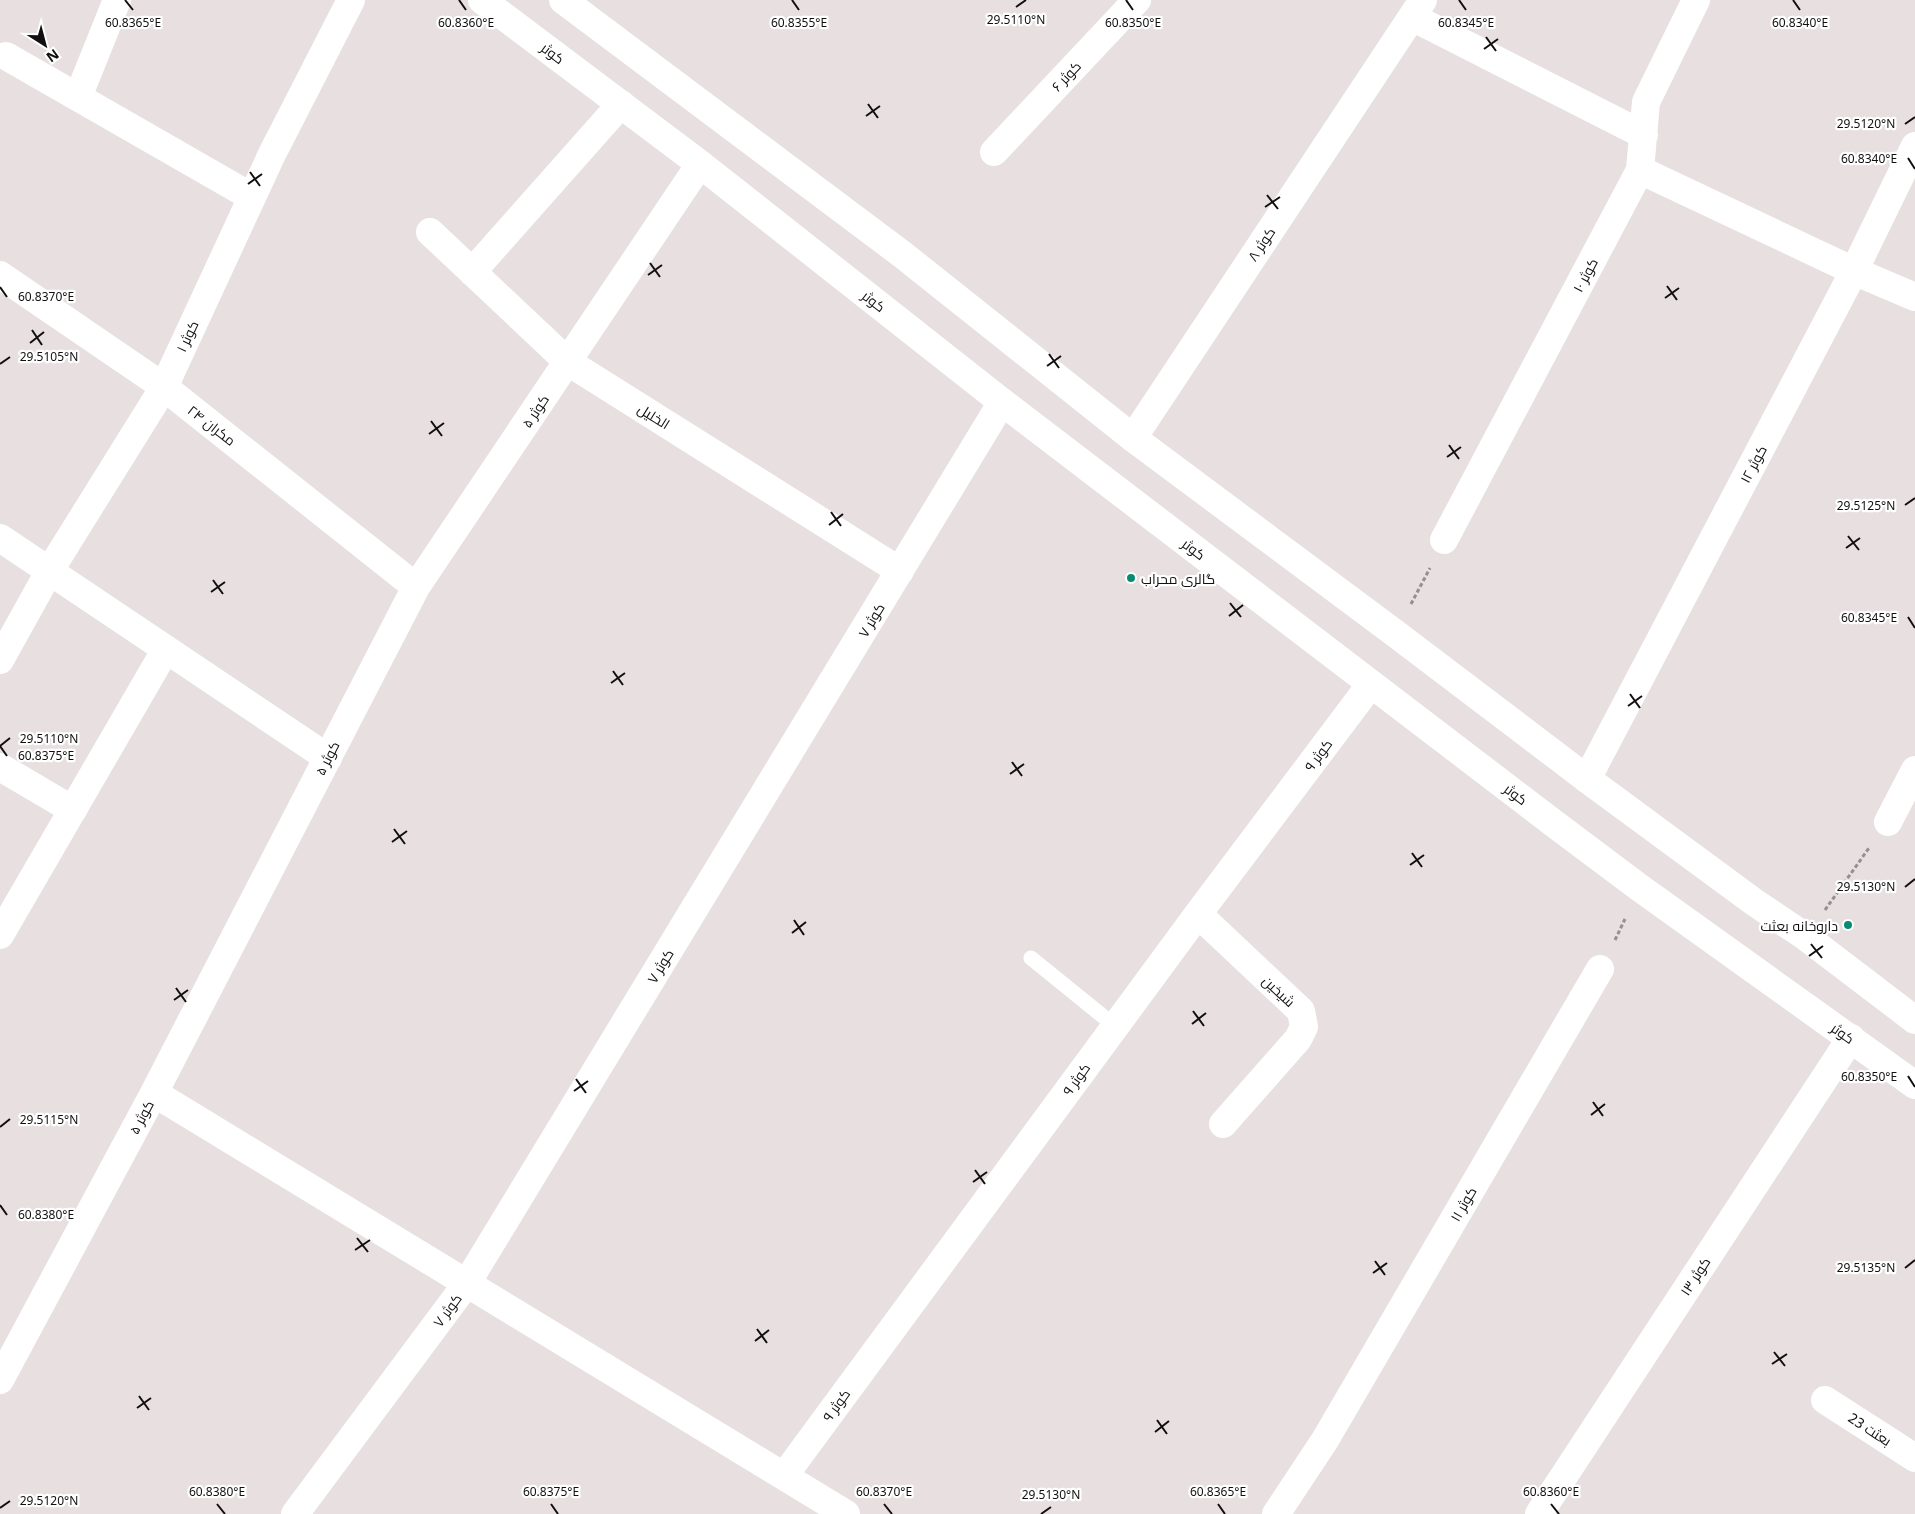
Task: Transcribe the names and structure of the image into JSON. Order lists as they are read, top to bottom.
{
  "streets": {
    "street": [
      "کوثر",
      "کوثر ۶",
      "کوثر ۸",
      "کوثر ۱۰",
      "کوثر ۱",
      "کوثر ۵",
      "الخلیل",
      "مکران ۲۴",
      "کوثر ۱۲",
      "کوثر ۷",
      "کوثر ۹",
      "شیخین",
      "کوثر ۱۱",
      "کوثر ۱۳",
      "بعثت 23"
    ]
  },
  "crossings": [
    ["کوثر", "کوثر ۵"],
    ["کوثر", "کوثر ۷"],
    ["کوثر", "کوثر ۹"],
    ["کوثر", "کوثر ۱۳"],
    ["کوثر ۱", "مکران ۲۴"],
    ["کوثر ۵", "الخلیل"],
    ["کوثر ۵", "مکران ۲۴"],
    ["الخلیل", "کوثر ۷"],
    ["کوثر ۹", "شیخین"]
  ],
  "places": ["گالری محراب", "داروخانه بعثت"],
  "north": "bottom right",
  "coordinates": [
    "29.5110°N",
    "60.8365°E",
    "60.8360°E",
    "60.8355°E",
    "60.8350°E",
    "60.8345°E",
    "60.8340°E",
    "29.5120°N",
    "60.8370°E",
    "29.5105°N",
    "29.5125°N",
    "60.8375°E",
    "29.5130°N",
    "29.5115°N",
    "60.8380°E",
    "29.5135°N"
  ]
}
